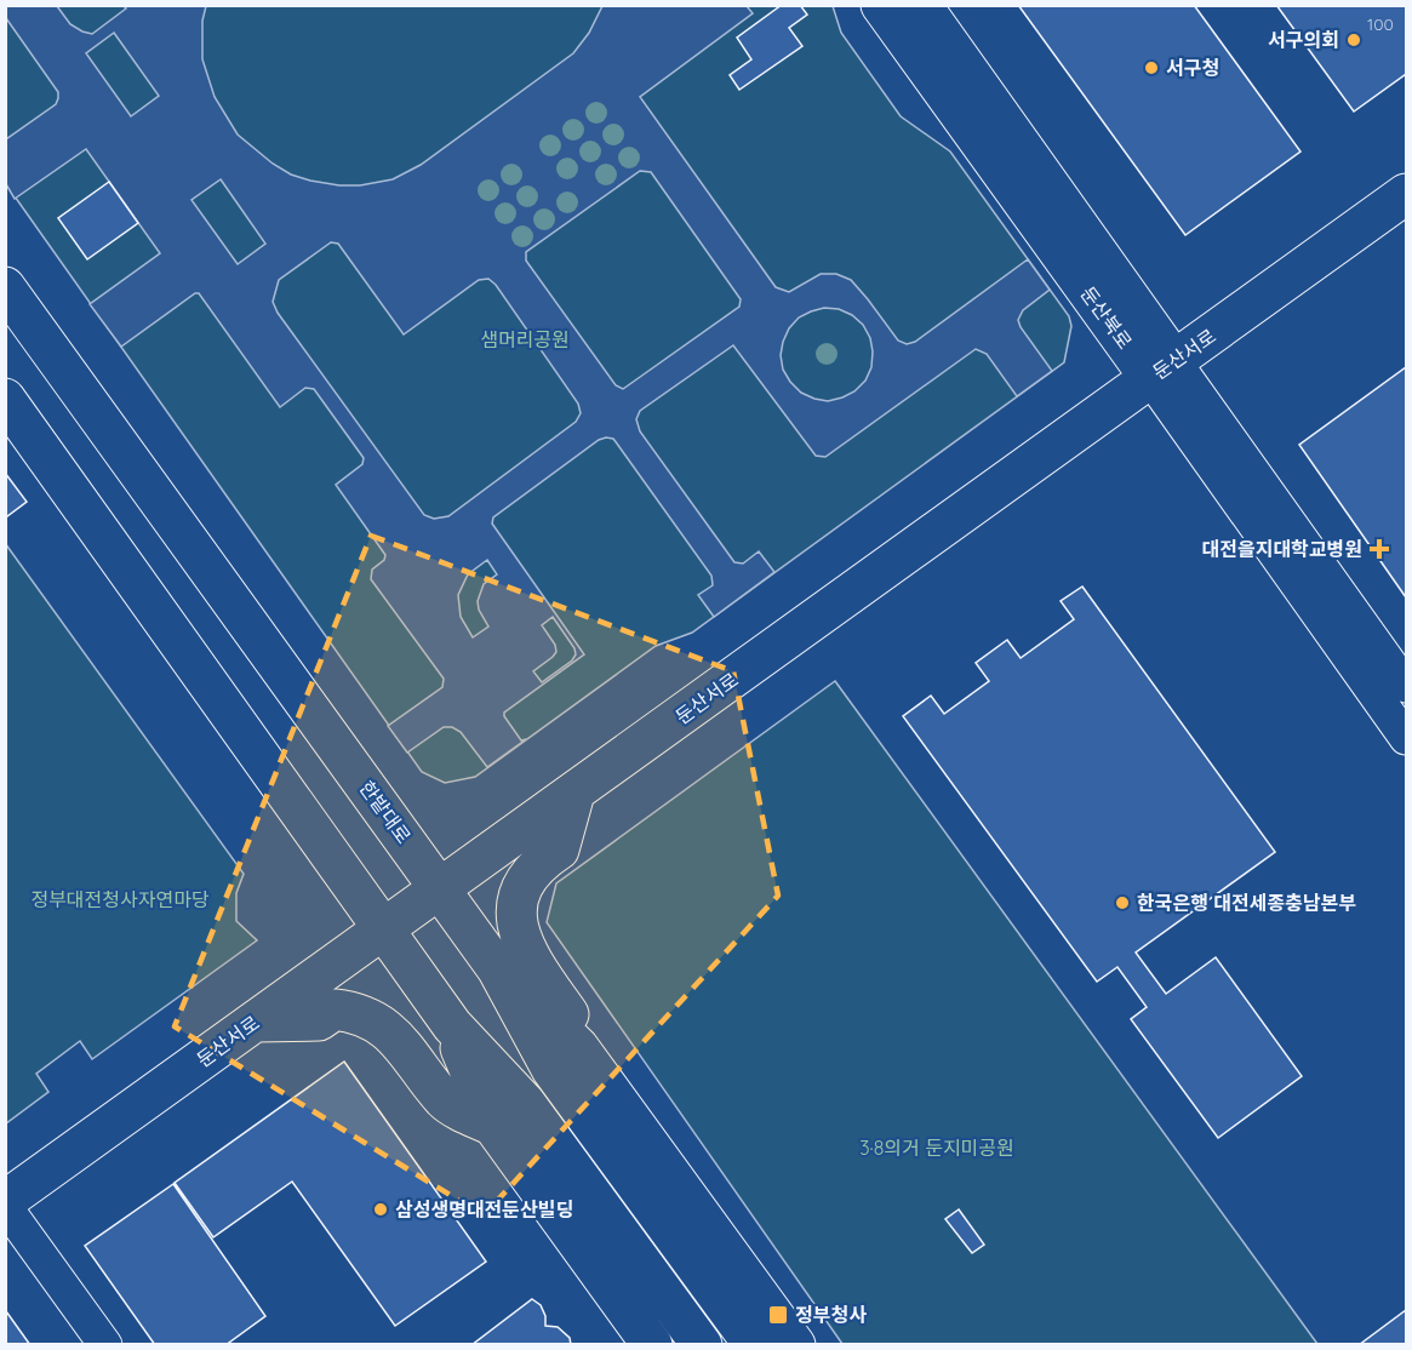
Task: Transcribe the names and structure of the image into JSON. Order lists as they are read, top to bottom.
{
  "streets": {
    "main road": ["둔산북로", "둔산서로", "한밭대로"]
  },
  "crossings": [
    ["둔산북로", "둔산서로"],
    ["둔산서로", "한밭대로"]
  ],
  "parks": ["샘머리공원", "정부대전청사자연마당", "3·8의거 둔지미공원"],
  "places": {
    "other": [
      "서구의회",
      "서구청",
      "한국은행 대전세종충남본부",
      "삼성생명대전둔산빌딩"
    ],
    "health": ["대전을지대학교병원"],
    "transit": ["정부청사"]
  },
  "house_numbers": ["100"]
}
